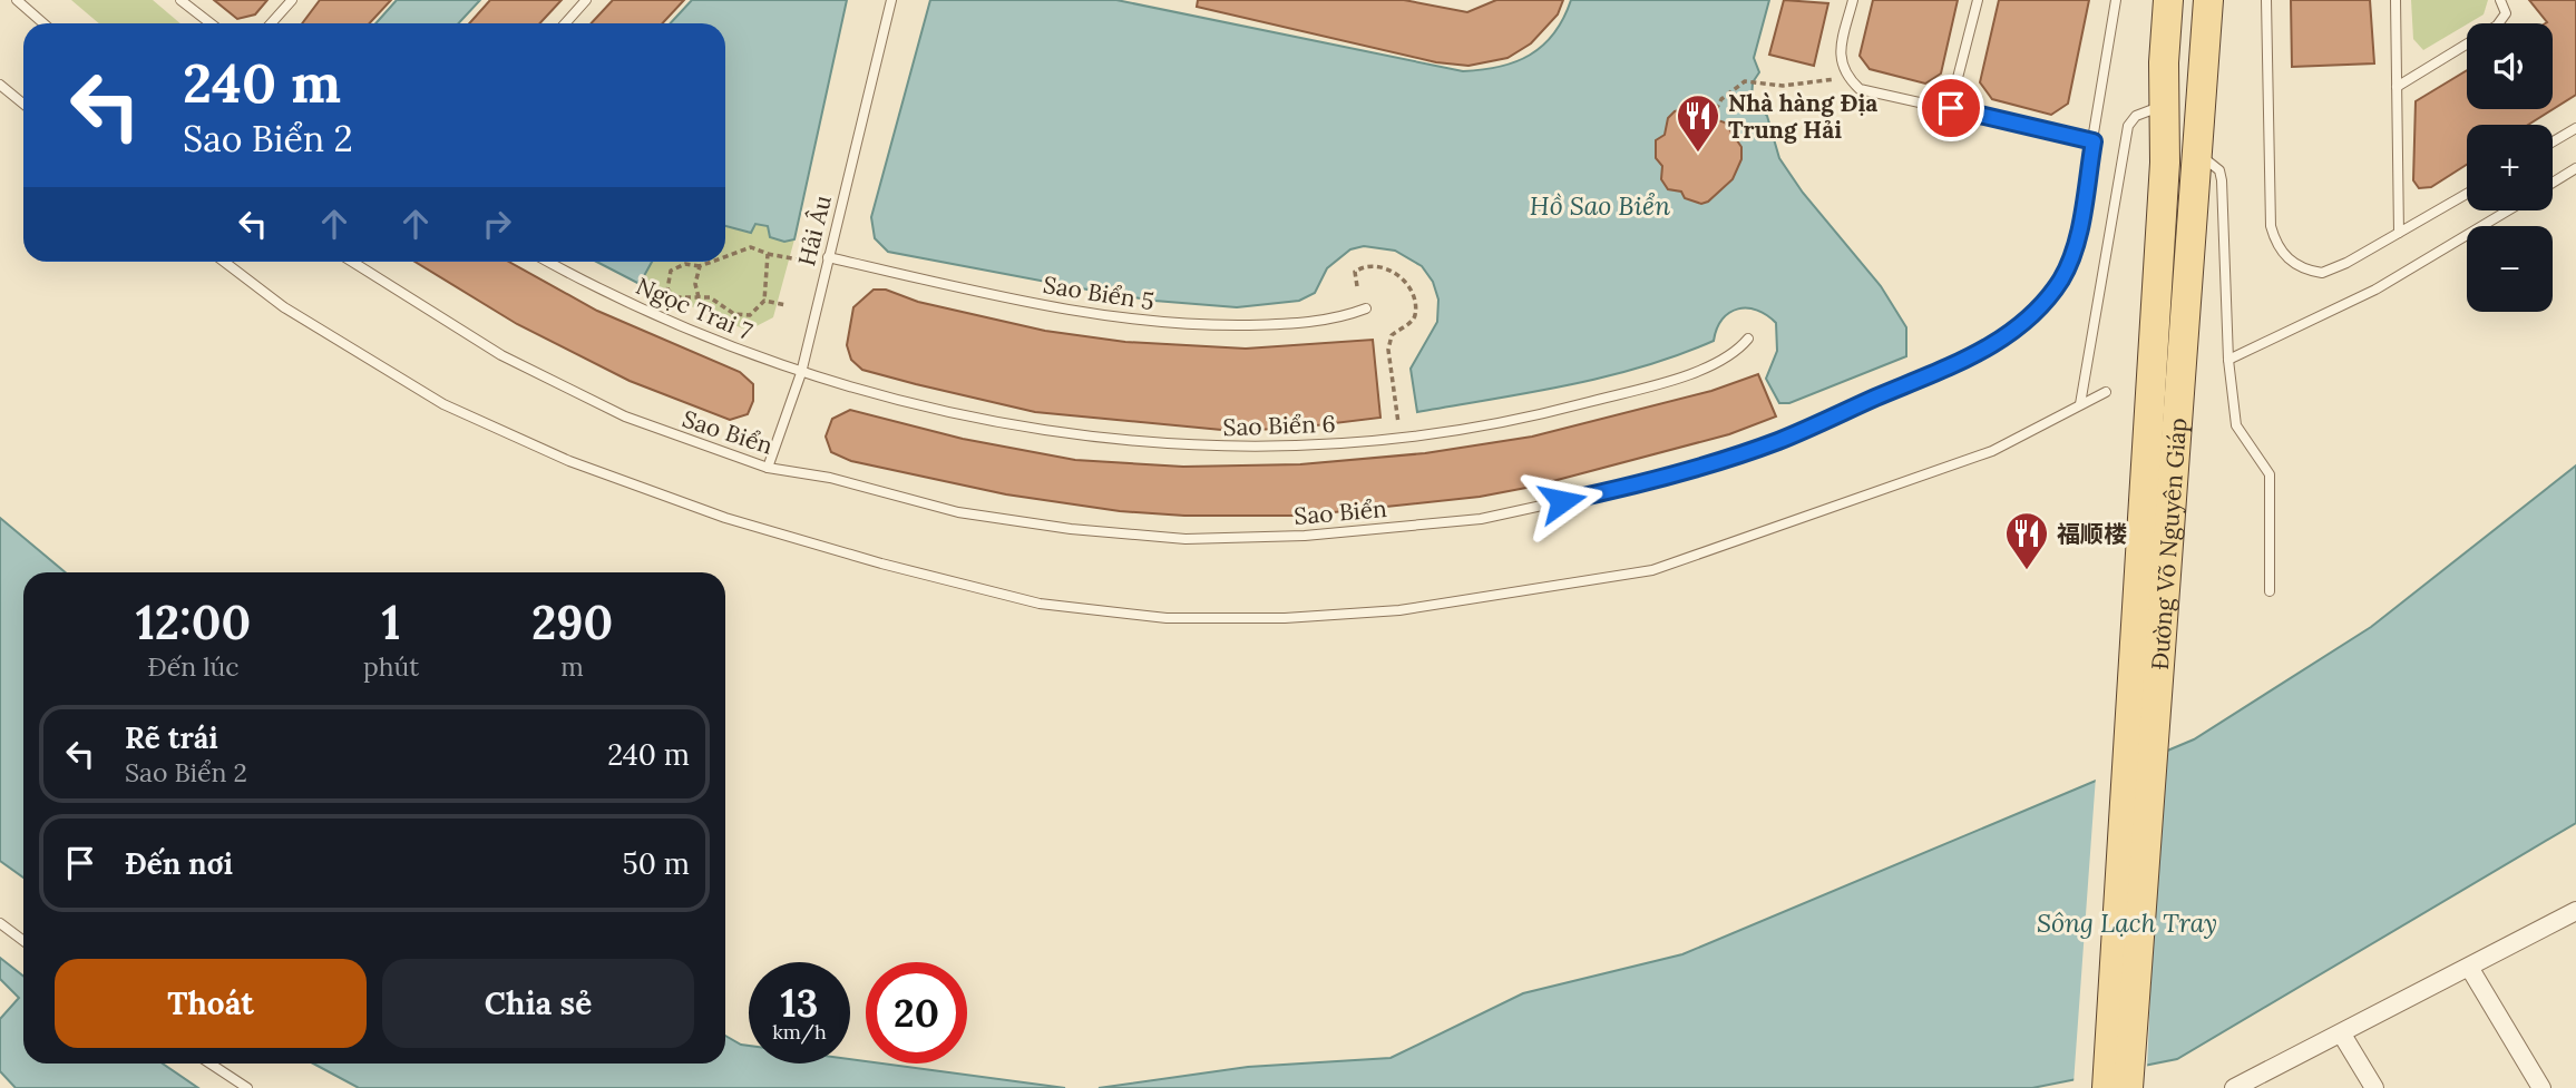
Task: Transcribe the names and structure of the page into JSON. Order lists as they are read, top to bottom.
{
  "streets": {
    "main road": ["Đường Võ Nguyên Giáp"],
    "lane": [
      "Hải Âu",
      "Sao Biển 5",
      "Ngọc Trai 7",
      "Sao Biển 6",
      "Sao Biển"
    ]
  },
  "crossings": [
    ["Hải Âu", "Sao Biển 5"],
    ["Hải Âu", "Ngọc Trai 7"],
    ["Hải Âu", "Sao Biển 6"],
    ["Hải Âu", "Sao Biển"],
    ["Ngọc Trai 7", "Sao Biển 6"]
  ],
  "water": ["Hồ Sao Biển", "Sông Lạch Tray"],
  "places": {
    "restaurant": ["Nhà hàng Địa Trung Hải", "福顺楼"]
  },
  "page": {
    "map_buttons": ["+", "−"],
    "turn": ["240 m", "Sao Biển 2"],
    "eta": [
      "12:00",
      "Đến lúc",
      "1",
      "phút",
      "290",
      "m"
    ],
    "list": [
      {
        "name": "Rẽ trái",
        "note": "Sao Biển 2",
        "value": "240 m"
      },
      {
        "name": "Đến nơi",
        "value": "50 m"
      }
    ],
    "buttons": ["Thoát", "Chia sẻ"],
    "speed": "13 km/h",
    "limit": "20"
  }
}
